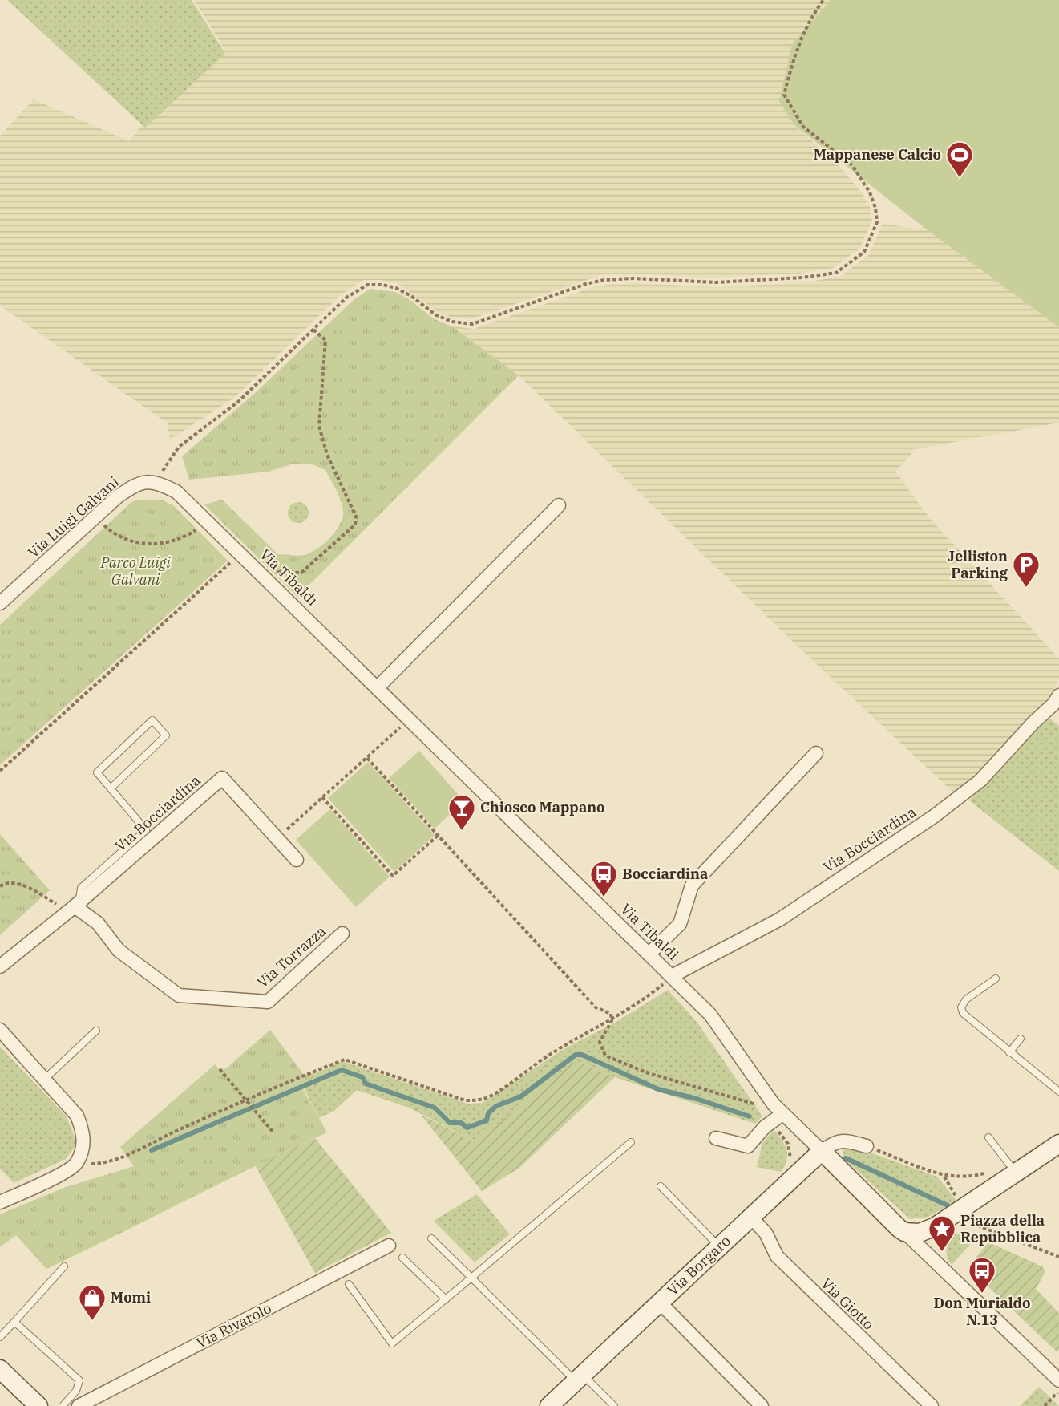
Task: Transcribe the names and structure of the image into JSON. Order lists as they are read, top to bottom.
{
  "streets": {
    "street": [
      "Via Luigi Galvani",
      "Via Tibaldi",
      "Via Bocciardina",
      "Via Torrazza",
      "Via Borgaro",
      "Via Giotto",
      "Via Rivarolo"
    ]
  },
  "crossings": [
    ["Via Luigi Galvani", "Via Tibaldi"],
    ["Via Tibaldi", "Via Bocciardina"],
    ["Via Tibaldi", "Via Borgaro"],
    ["Via Bocciardina", "Via Torrazza"],
    ["Via Borgaro", "Via Giotto"]
  ],
  "parks": ["Parco Luigi Galvani"],
  "places": {
    "sports": ["Mappanese Calcio"],
    "parking": ["Jelliston Parking"],
    "bar": ["Chiosco Mappano"],
    "bus stop": ["Bocciardina", "Don Murialdo N.13"],
    "place": ["Piazza della Repubblica"],
    "shop": ["Momi"]
  }
}
